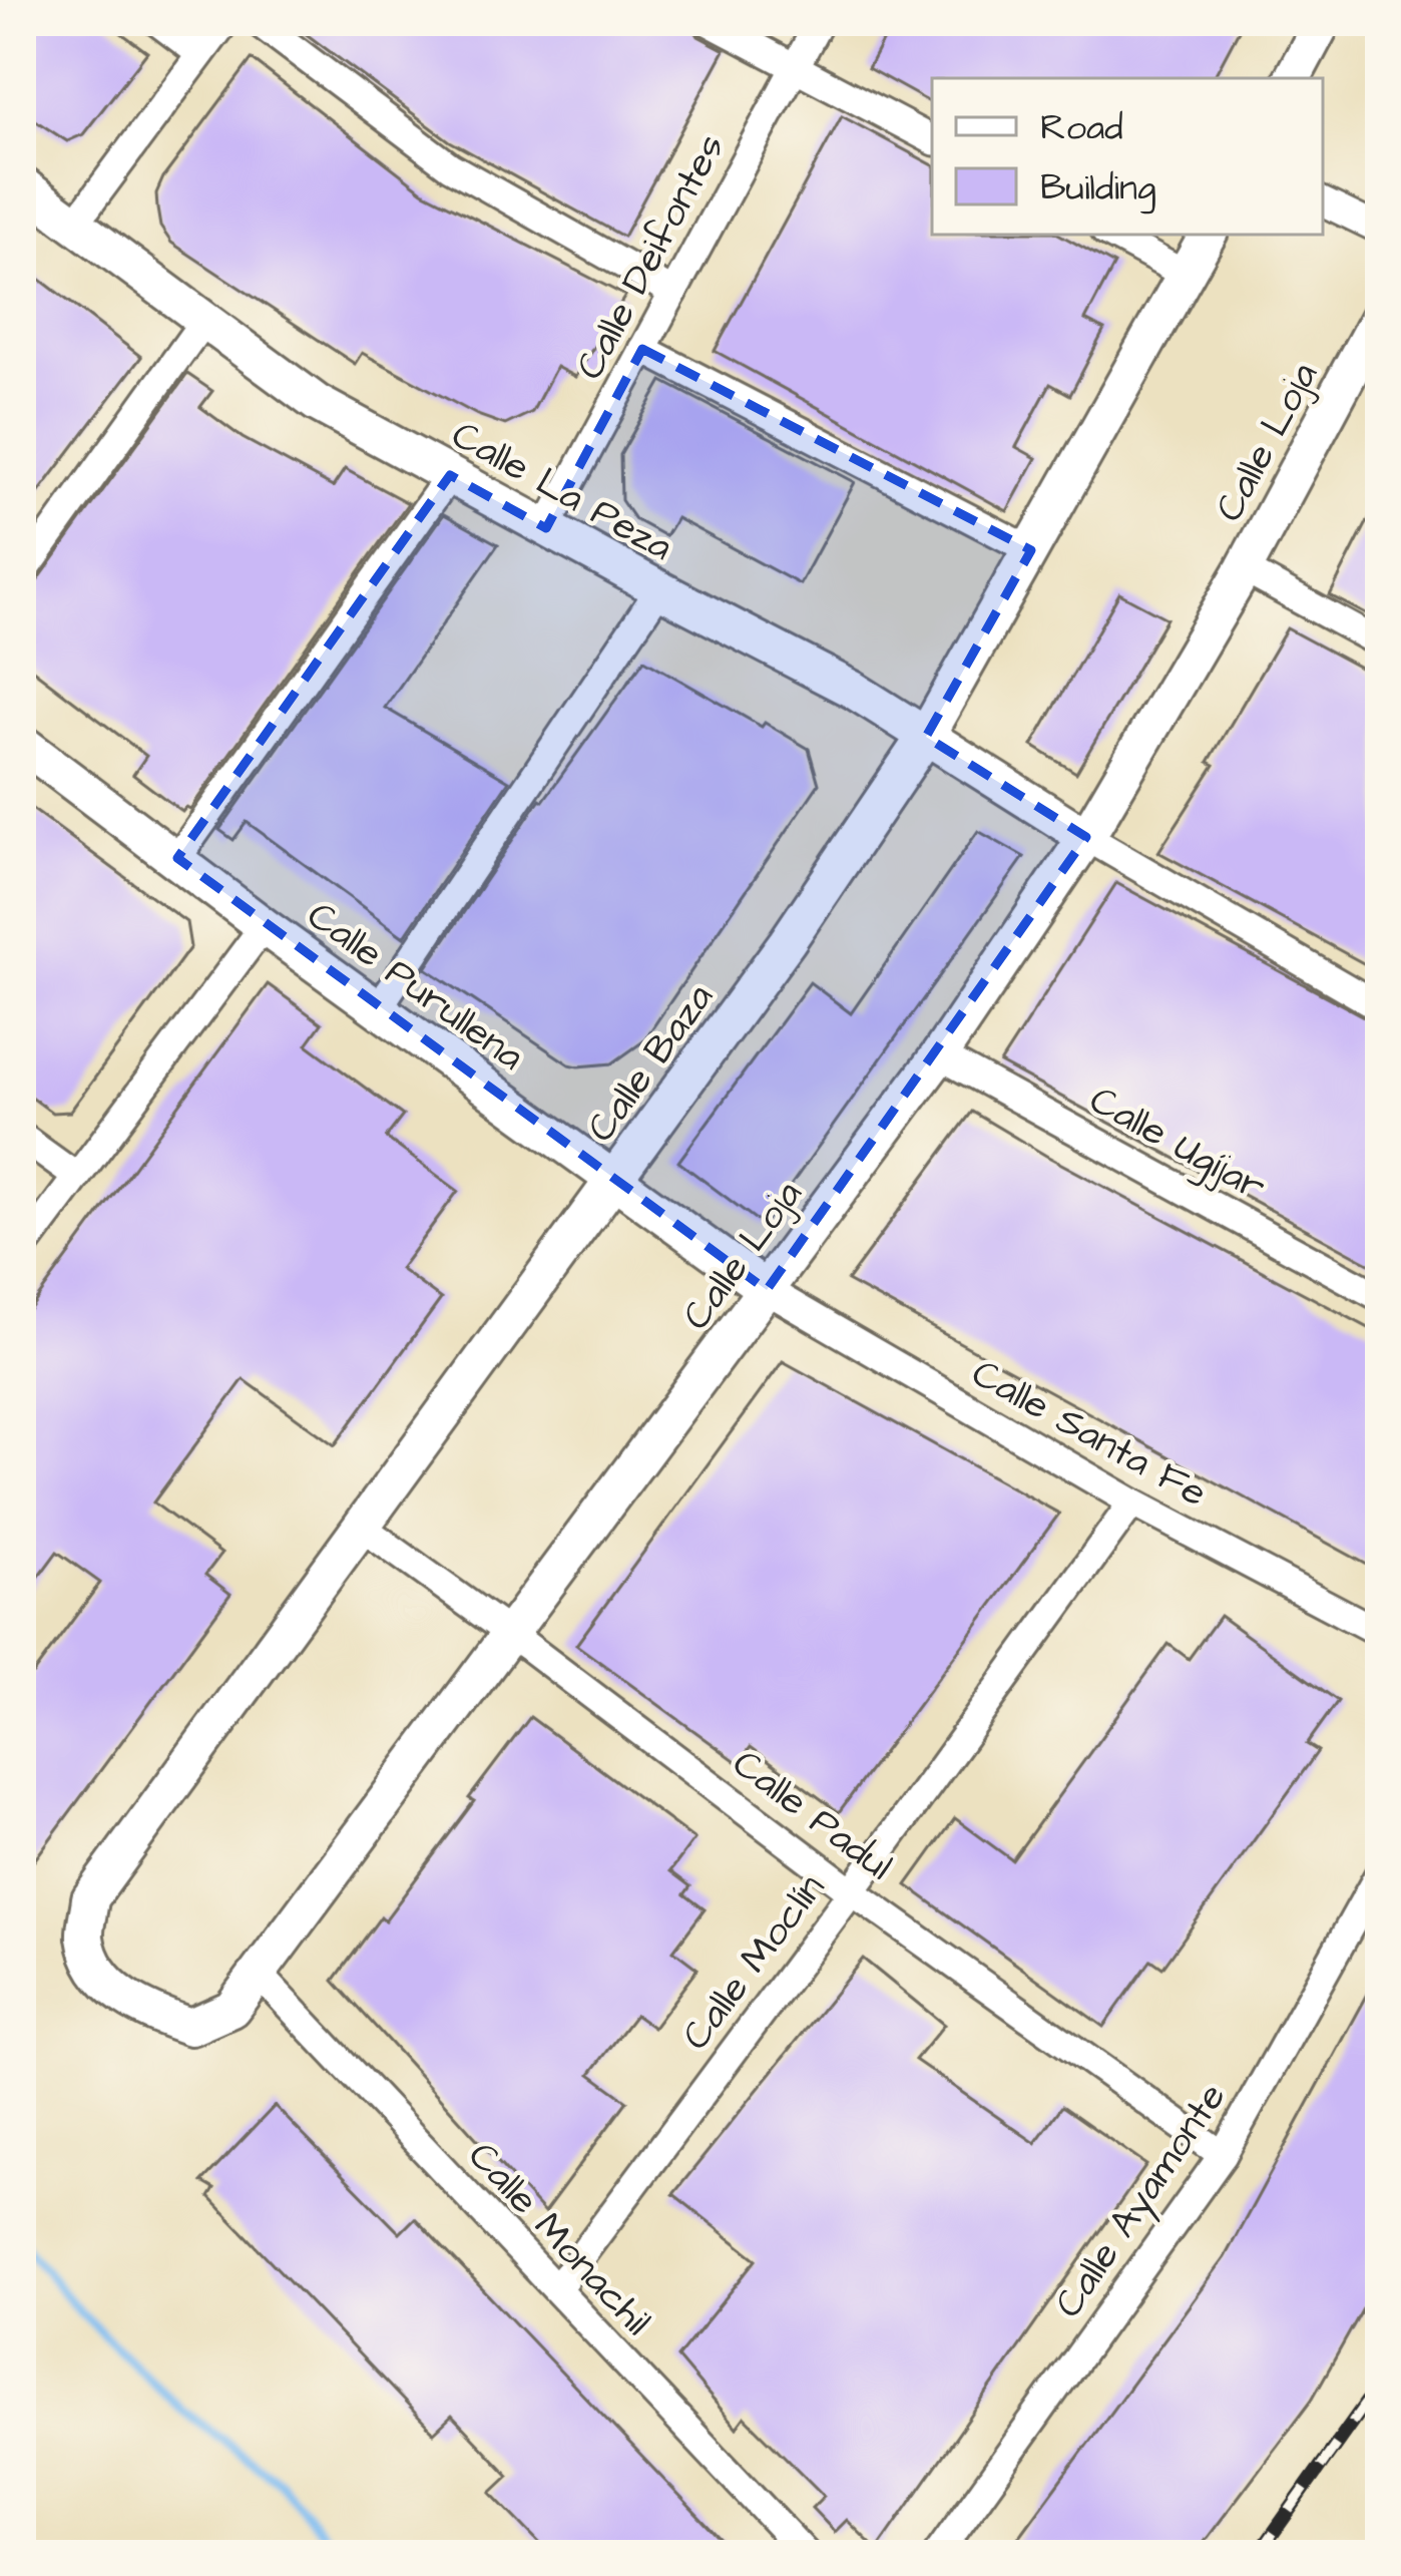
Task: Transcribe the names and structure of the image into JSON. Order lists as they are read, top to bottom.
{
  "streets": {
    "street": [
      "Calle Deifontes",
      "Calle Loja",
      "Calle La Peza",
      "Calle Purullena",
      "Calle Baza",
      "Calle Ugíjar",
      "Calle Santa Fe",
      "Calle Padul",
      "Calle Moclín",
      "Calle Ayamonte",
      "Calle Monachil"
    ]
  },
  "crossings": [
    ["Calle Deifontes", "Calle La Peza"],
    ["Calle Loja", "Calle La Peza"],
    ["Calle Loja", "Calle Purullena"],
    ["Calle Loja", "Calle Baza"],
    ["Calle Loja", "Calle Ugíjar"],
    ["Calle Loja", "Calle Santa Fe"],
    ["Calle Loja", "Calle Padul"],
    ["Calle Loja", "Calle Monachil"],
    ["Calle La Peza", "Calle Baza"],
    ["Calle Purullena", "Calle Baza"],
    ["Calle Purullena", "Calle Santa Fe"],
    ["Calle Baza", "Calle Padul"],
    ["Calle Santa Fe", "Calle Moclín"],
    ["Calle Padul", "Calle Moclín"],
    ["Calle Padul", "Calle Ayamonte"],
    ["Calle Moclín", "Calle Monachil"]
  ],
  "legend": ["Road", "Building"]
}
